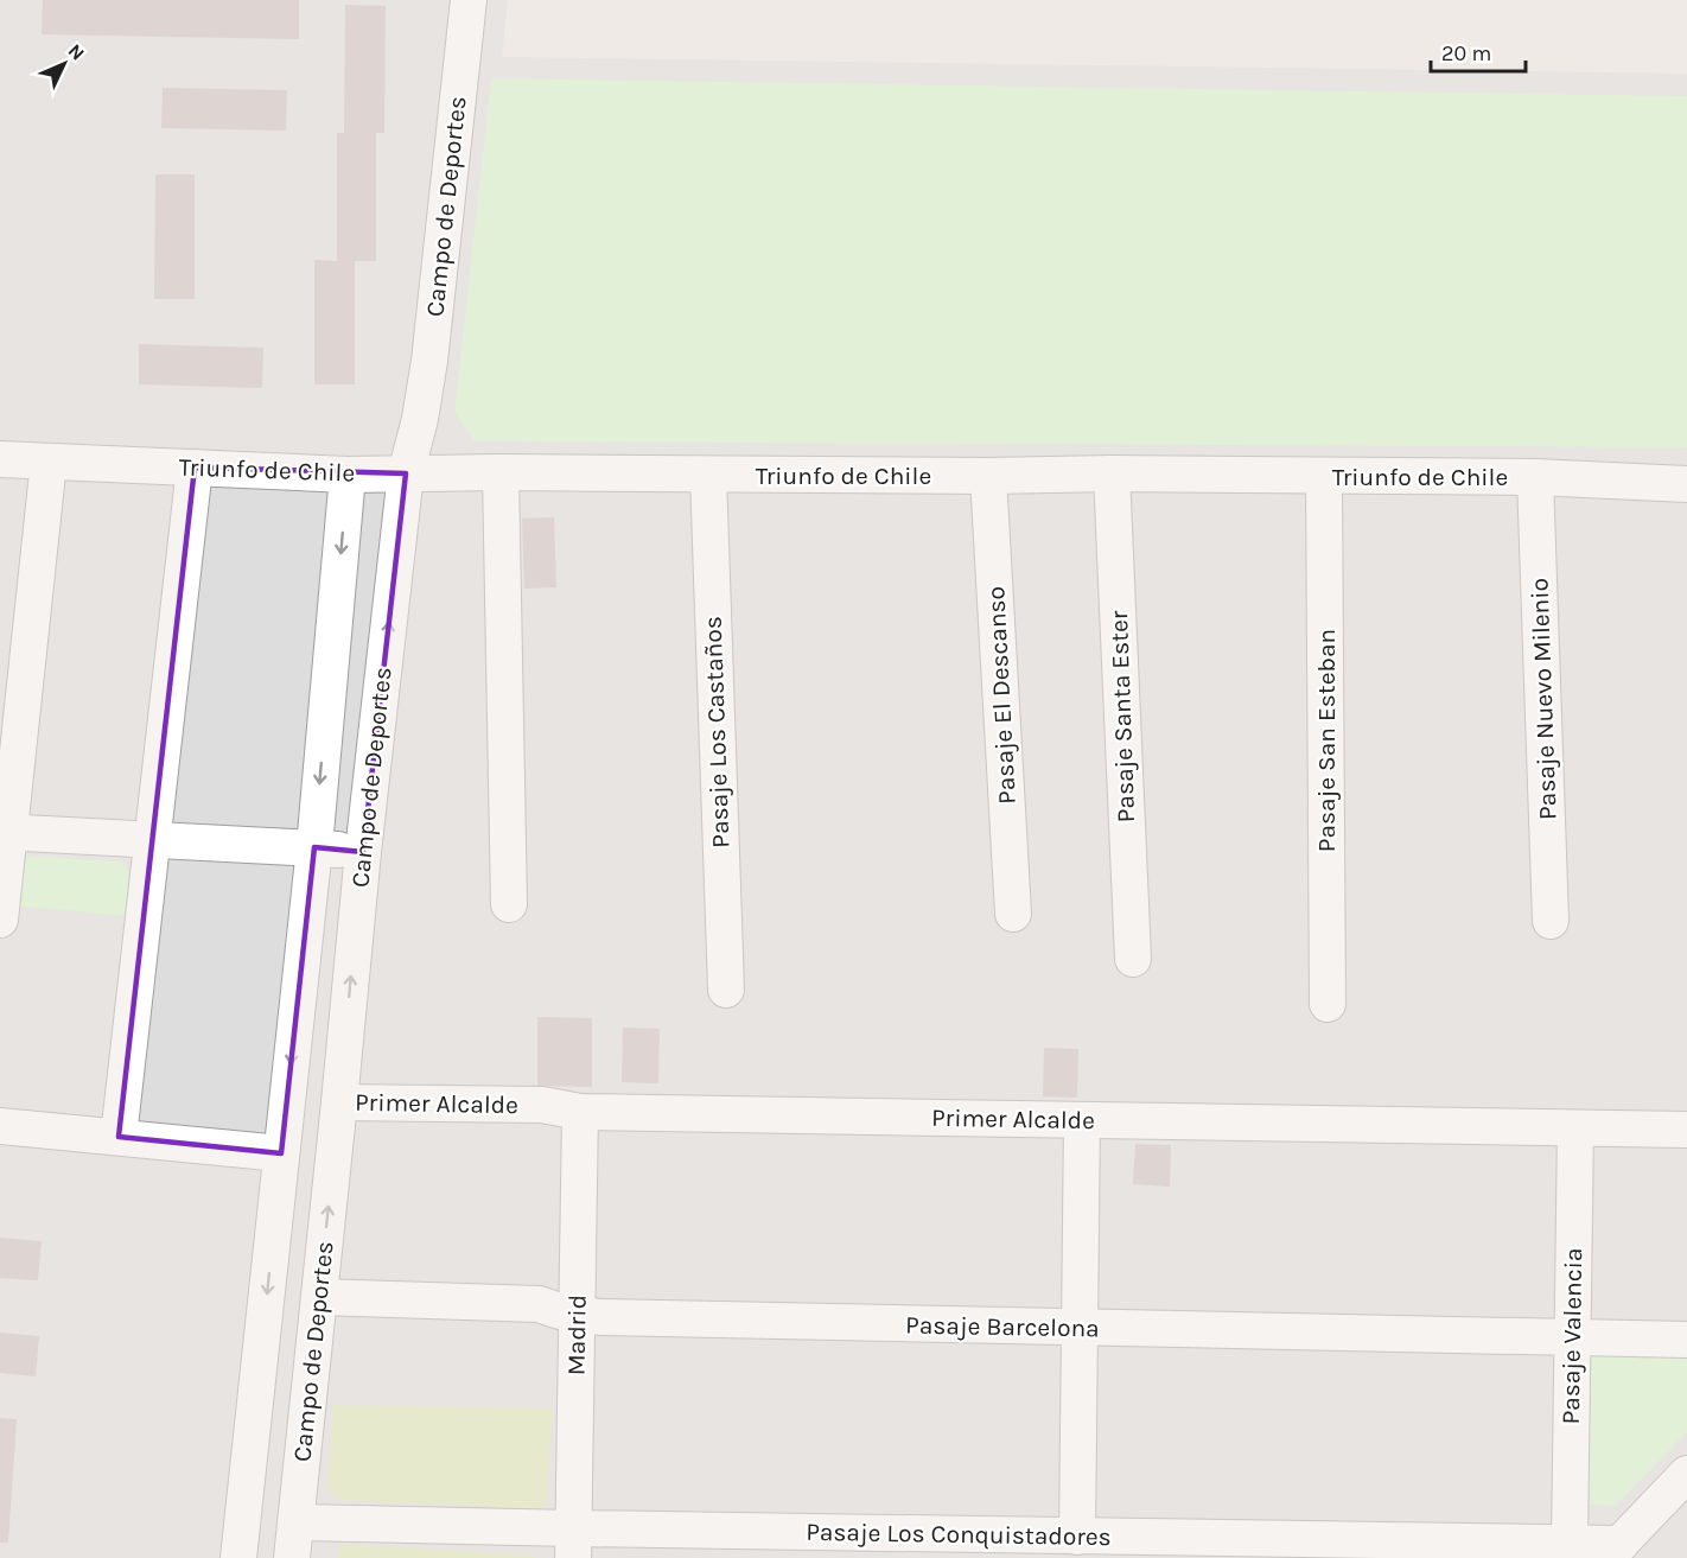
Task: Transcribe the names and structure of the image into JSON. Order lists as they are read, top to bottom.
{
  "streets": {
    "street": [
      "Campo de Deportes",
      "Triunfo de Chile",
      "Pasaje El Descanso",
      "Pasaje Nuevo Milenio",
      "Pasaje Santa Ester",
      "Pasaje Los Castaños",
      "Pasaje San Esteban",
      "Primer Alcalde",
      "Pasaje Barcelona",
      "Madrid",
      "Pasaje Valencia",
      "Pasaje Los Conquistadores"
    ]
  },
  "crossings": [
    ["Campo de Deportes", "Triunfo de Chile"],
    ["Campo de Deportes", "Primer Alcalde"],
    ["Campo de Deportes", "Pasaje Barcelona"],
    ["Campo de Deportes", "Pasaje Los Conquistadores"],
    ["Triunfo de Chile", "Pasaje El Descanso"],
    ["Triunfo de Chile", "Pasaje Nuevo Milenio"],
    ["Triunfo de Chile", "Pasaje Santa Ester"],
    ["Triunfo de Chile", "Pasaje Los Castaños"],
    ["Triunfo de Chile", "Pasaje San Esteban"],
    ["Primer Alcalde", "Madrid"],
    ["Primer Alcalde", "Pasaje Valencia"],
    ["Pasaje Barcelona", "Madrid"],
    ["Pasaje Barcelona", "Pasaje Valencia"],
    ["Madrid", "Pasaje Los Conquistadores"],
    ["Pasaje Valencia", "Pasaje Los Conquistadores"]
  ],
  "scale_bar": "20 m",
  "north": "top right"
}
